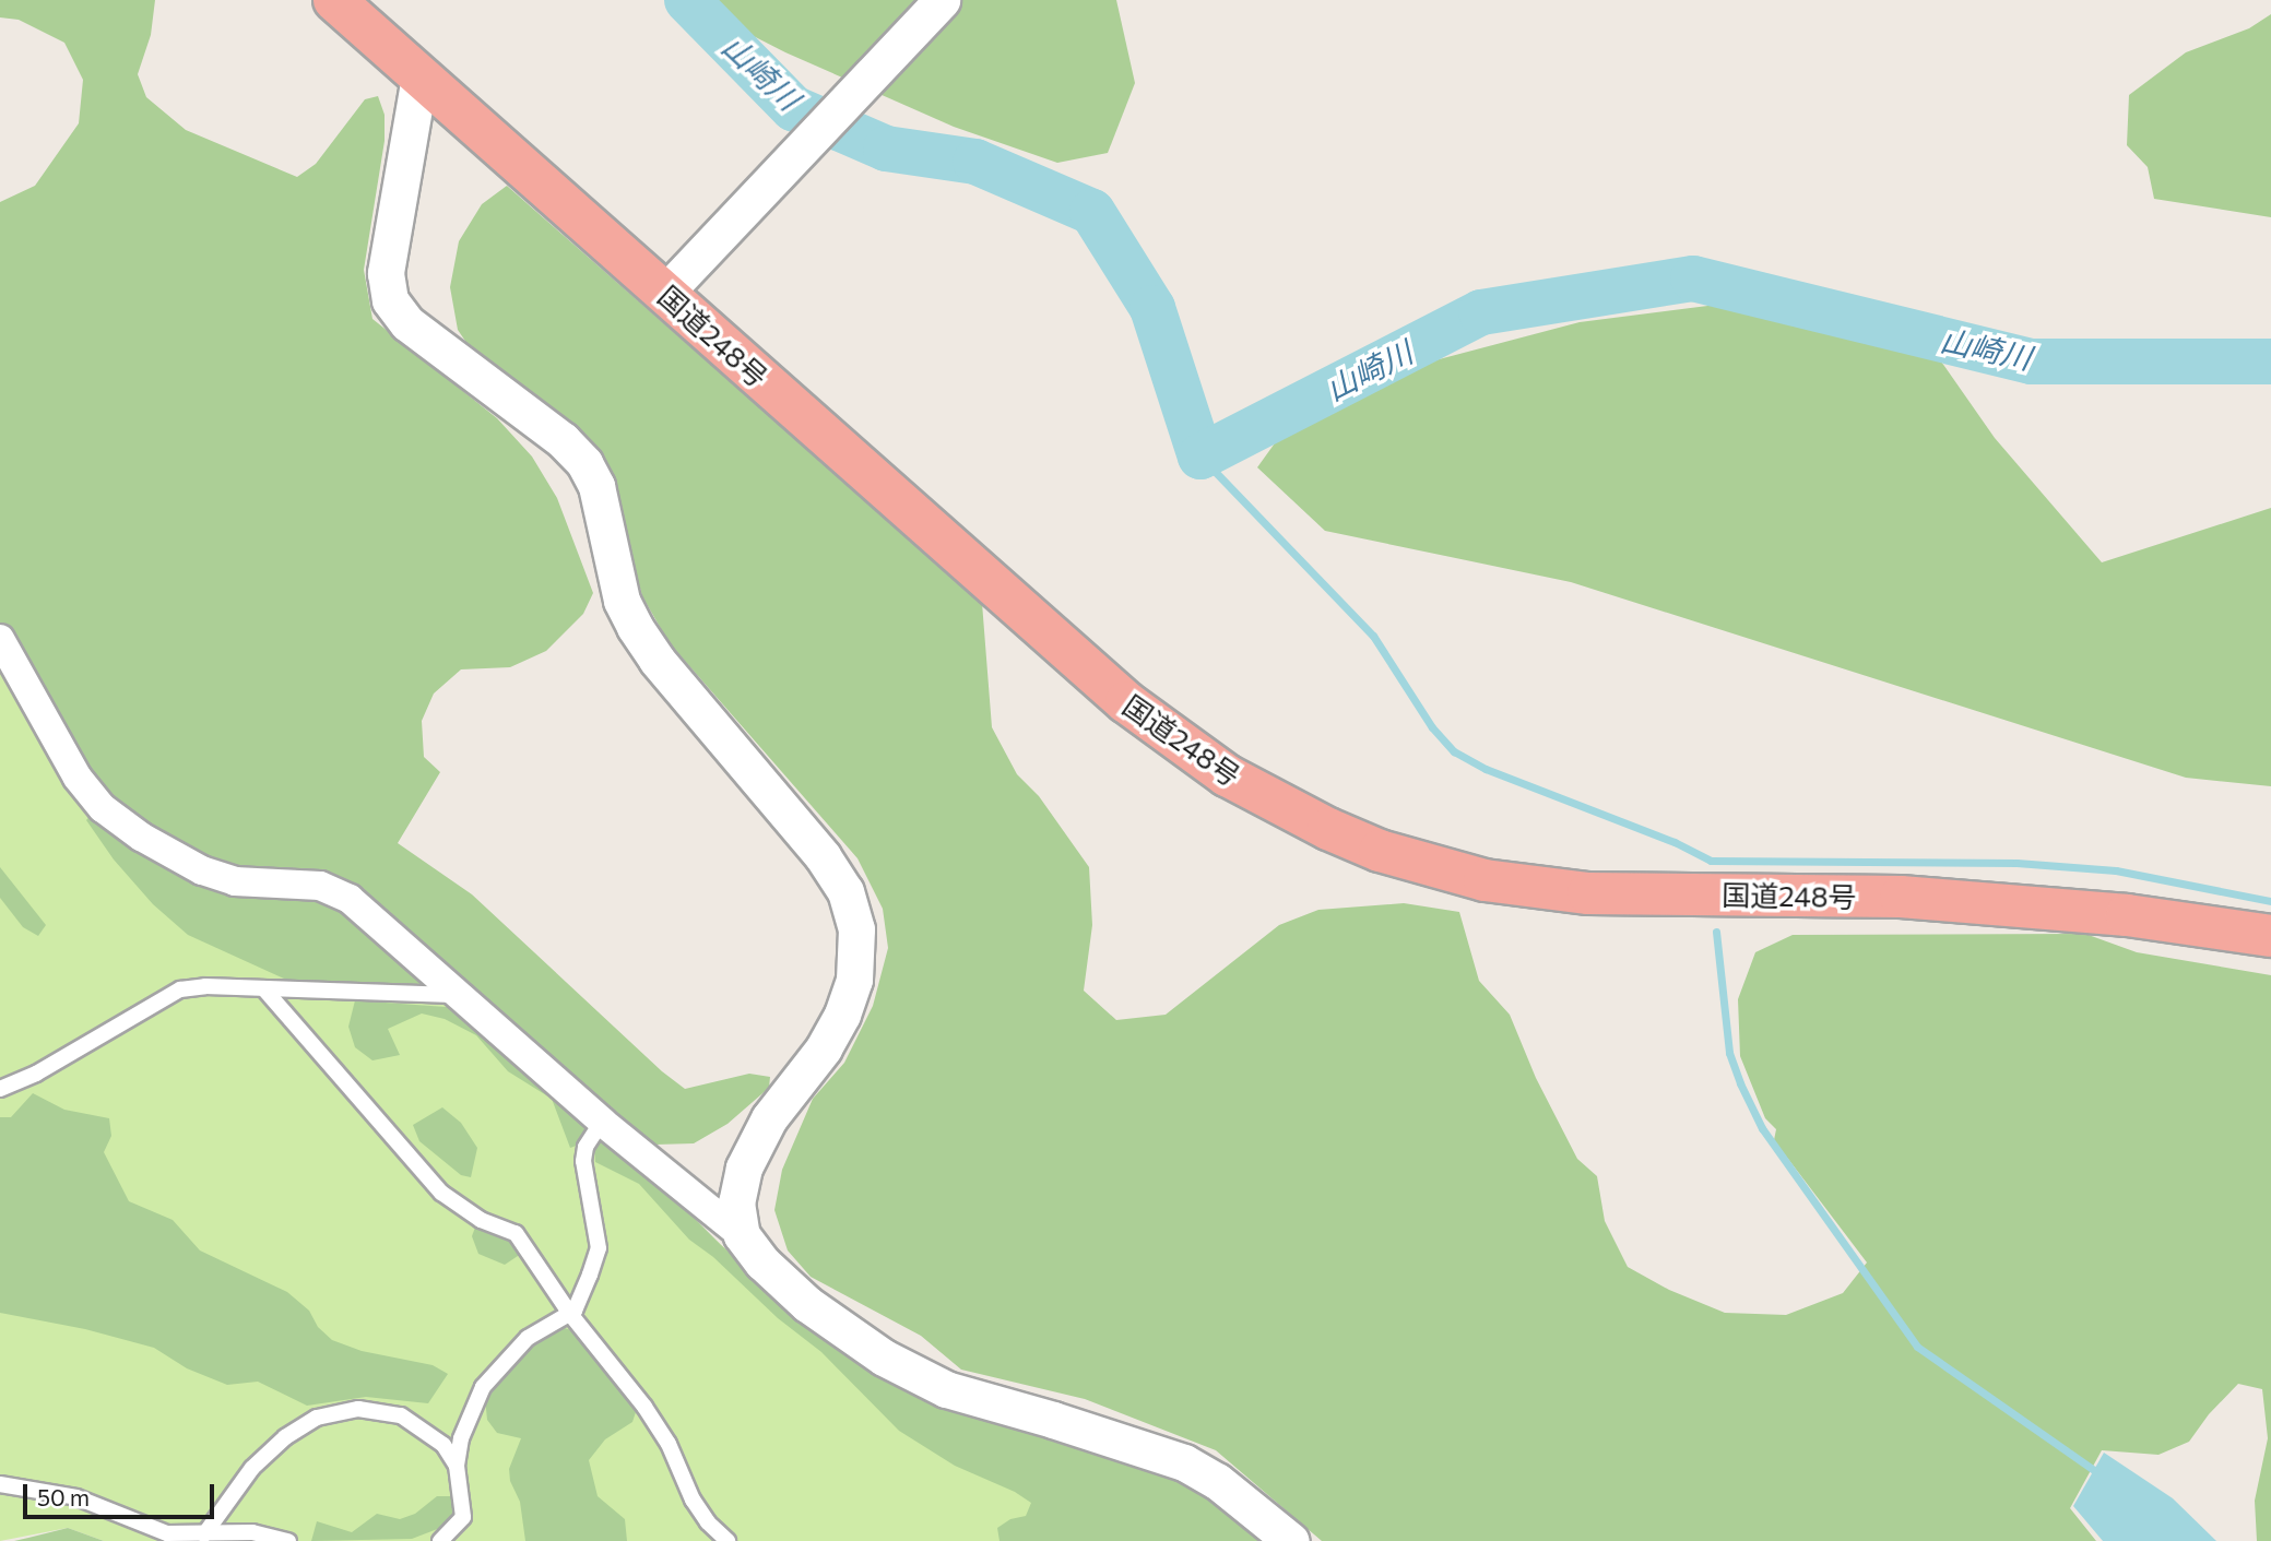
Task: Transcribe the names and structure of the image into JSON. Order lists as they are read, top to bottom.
{
  "streets": {
    "highway": ["国道248号"]
  },
  "water": ["山崎川"],
  "scale_bar": "50 m"
}
